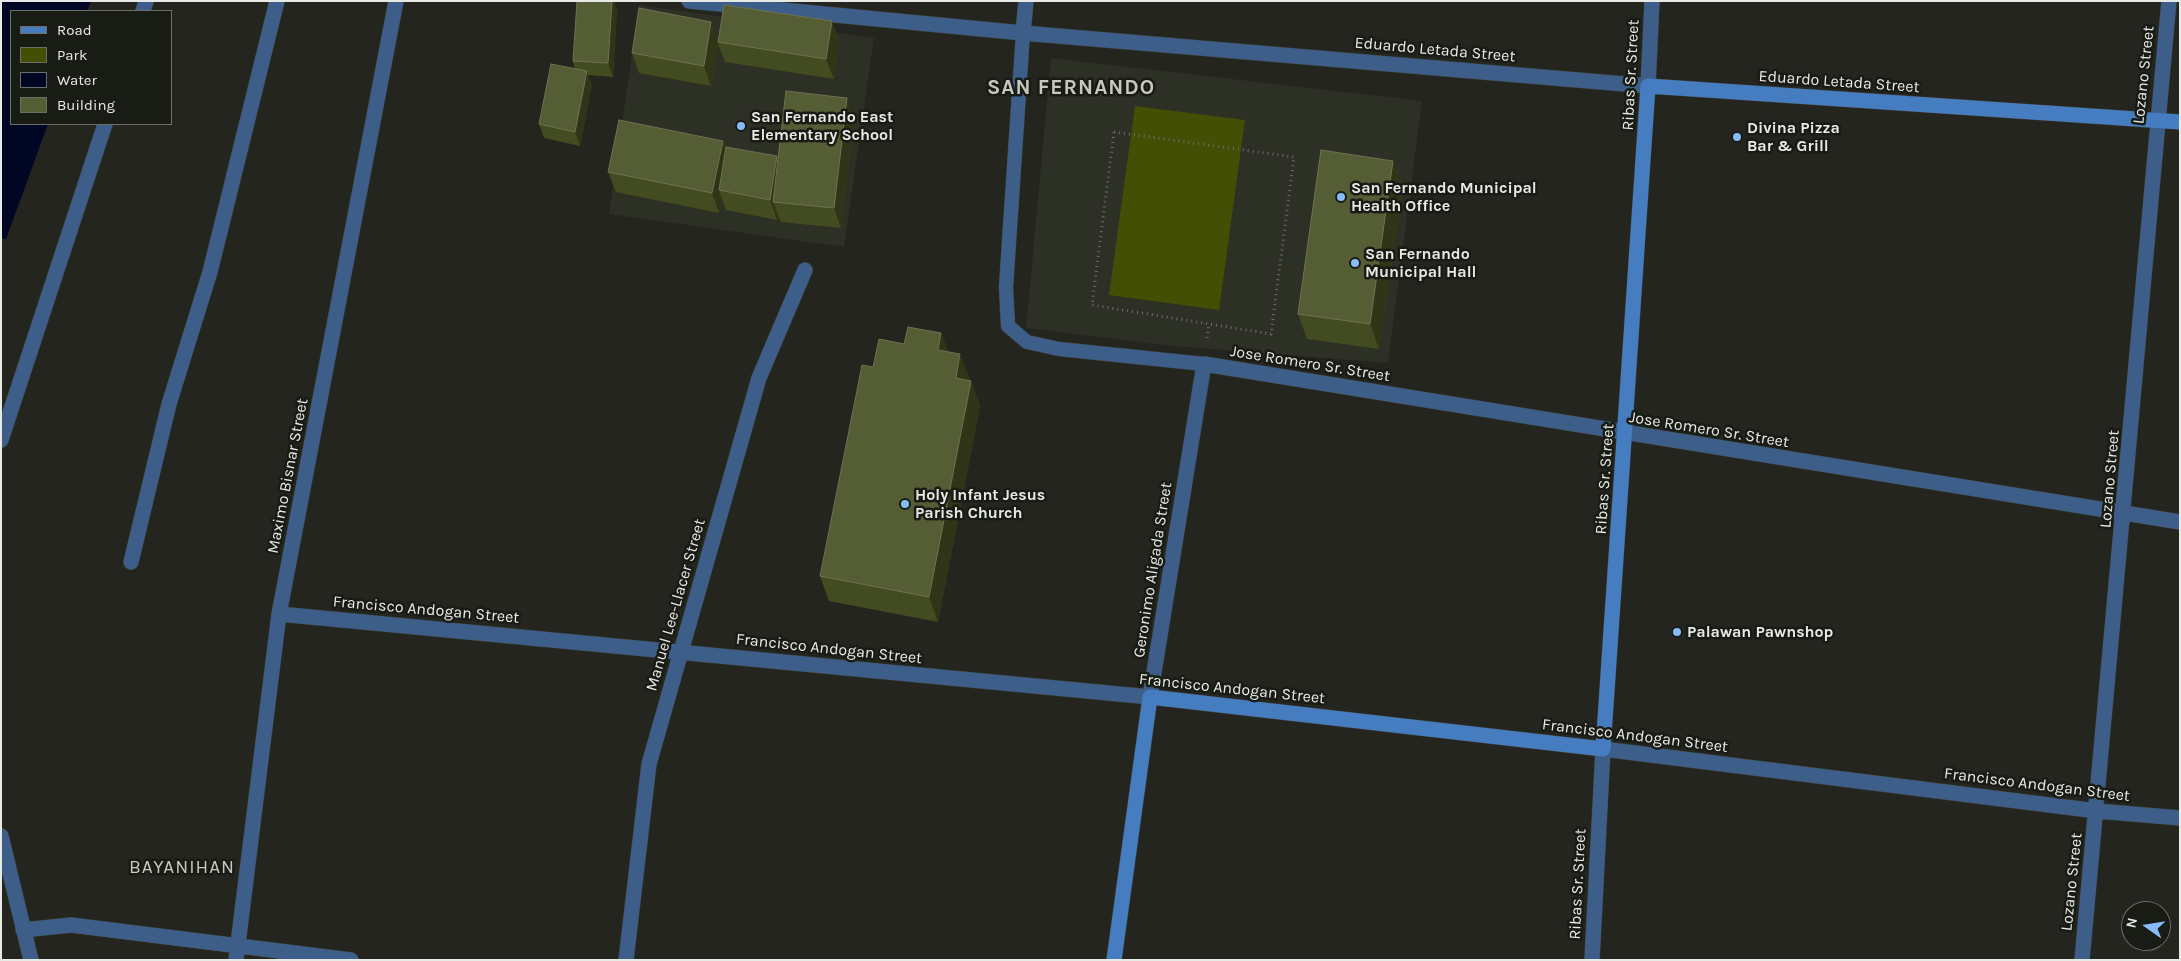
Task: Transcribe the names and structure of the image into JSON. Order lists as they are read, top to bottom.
{
  "streets": {
    "main road": [
      "Eduardo Letada Street",
      "Ribas Sr. Street",
      "Geronimo Aligada Street",
      "Francisco Andogan Street"
    ],
    "street": [
      "Lozano Street",
      "Jose Romero Sr. Street",
      "Maximo Bisnar Street",
      "Manuel Lee-Llacer Street"
    ]
  },
  "crossings": [
    ["Eduardo Letada Street", "Ribas Sr. Street"],
    ["Eduardo Letada Street", "Lozano Street"],
    ["Ribas Sr. Street", "Jose Romero Sr. Street"],
    ["Ribas Sr. Street", "Francisco Andogan Street"],
    ["Lozano Street", "Jose Romero Sr. Street"],
    ["Lozano Street", "Francisco Andogan Street"],
    ["Jose Romero Sr. Street", "Geronimo Aligada Street"],
    ["Maximo Bisnar Street", "Francisco Andogan Street"],
    ["Geronimo Aligada Street", "Francisco Andogan Street"],
    ["Manuel Lee-Llacer Street", "Francisco Andogan Street"]
  ],
  "districts": ["SAN FERNANDO", "BAYANIHAN"],
  "places": [
    "San Fernando East Elementary School",
    "Divina Pizza Bar & Grill",
    "San Fernando Municipal Health Office",
    "San Fernando Municipal Hall",
    "Holy Infant Jesus Parish Church",
    "Palawan Pawnshop"
  ],
  "legend": [
    "Road",
    "Park",
    "Water",
    "Building"
  ],
  "north": "left"
}
